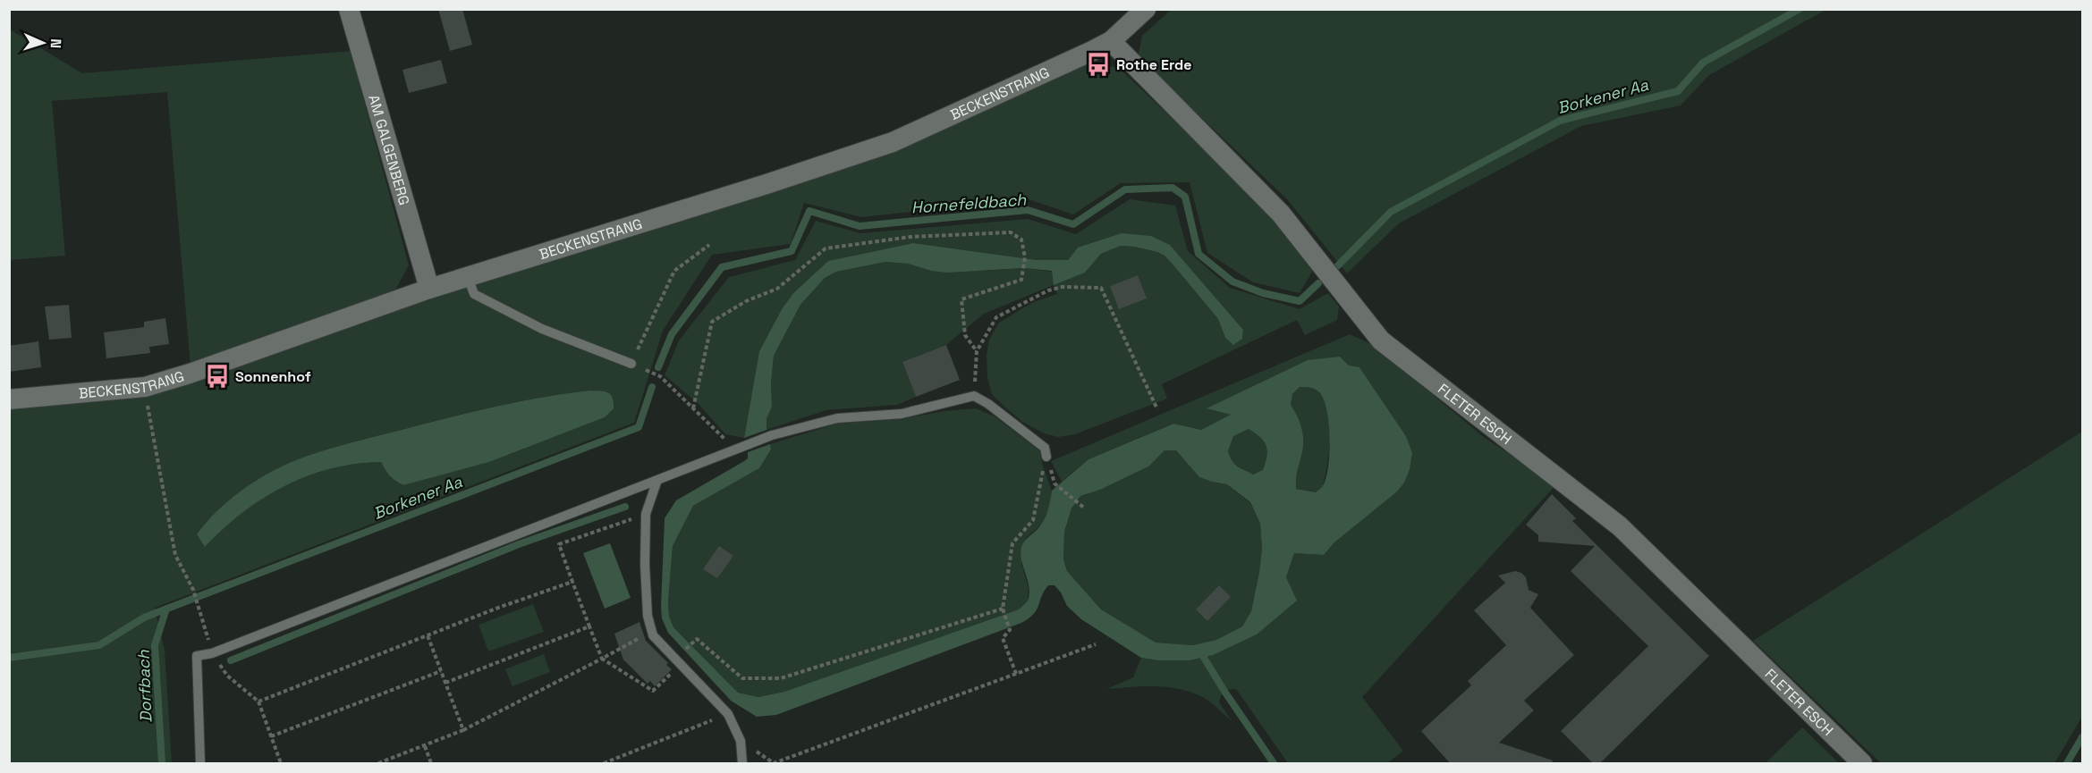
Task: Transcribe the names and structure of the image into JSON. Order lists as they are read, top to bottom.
{
  "streets": {
    "street": ["BECKENSTRANG", "AM GALGENBERG", "FLETER ESCH"]
  },
  "crossings": [
    ["BECKENSTRANG", "AM GALGENBERG"],
    ["BECKENSTRANG", "FLETER ESCH"]
  ],
  "water": ["Borkener Aa", "Hornefeldbach", "Dorfbach"],
  "places": {
    "bus stop": ["Rothe Erde", "Sonnenhof"]
  },
  "north": "right"
}
